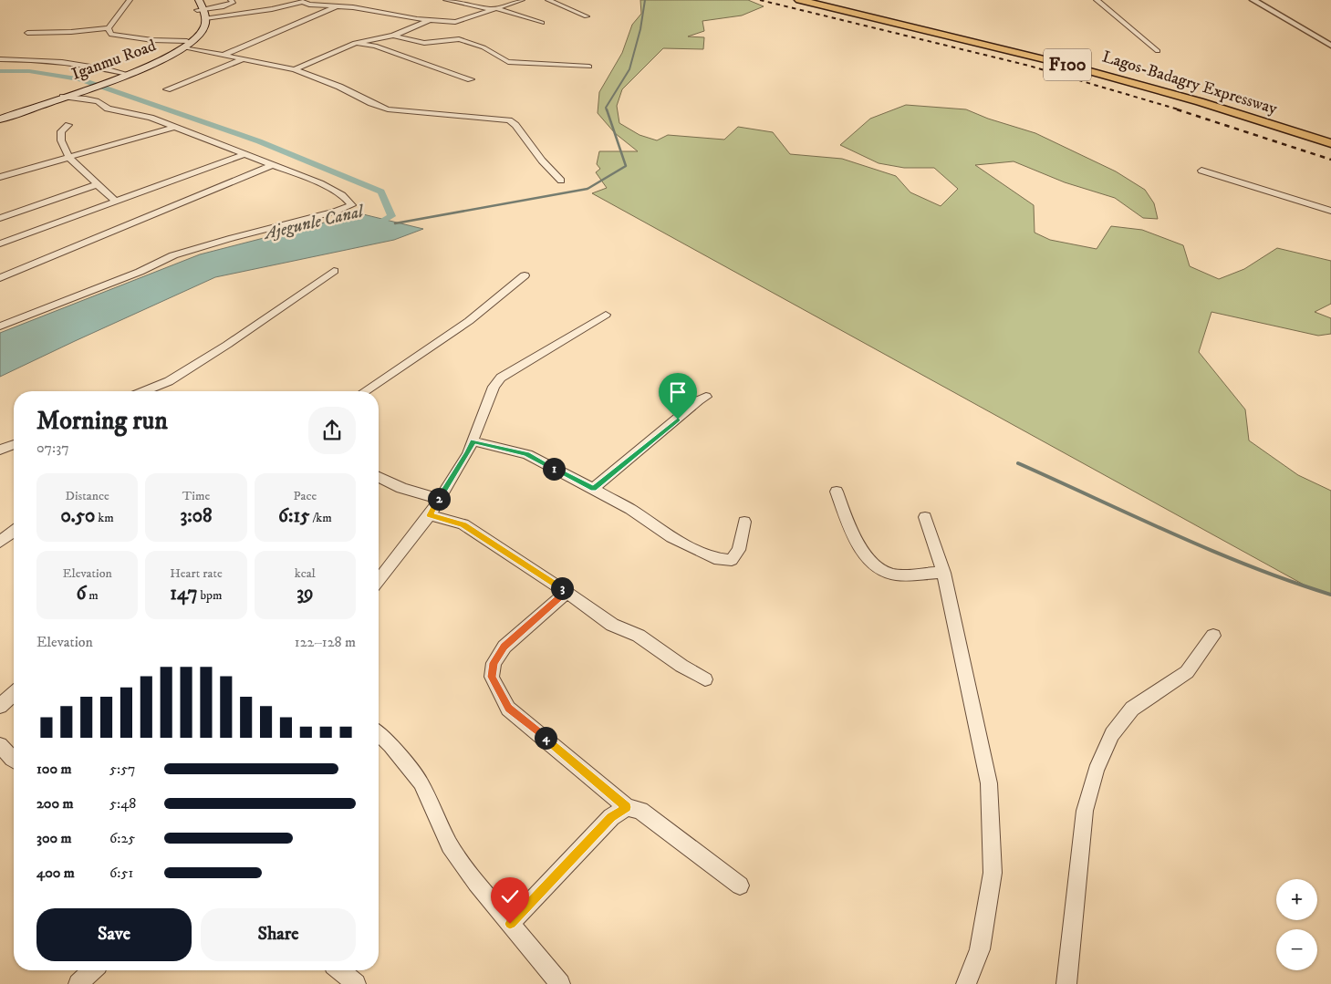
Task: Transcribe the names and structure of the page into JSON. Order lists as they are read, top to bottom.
{
  "streets": {
    "highway": ["F100", "Lagos-Badagry Expressway"],
    "main road": ["Iganmu Road"]
  },
  "water": ["Ajegunle Canal"],
  "page": {
    "heading": ["Morning run", "07:37"],
    "pins": [
      "1",
      "2",
      "3",
      "4"
    ],
    "stats": [
      ["Distance", "0.50 km"],
      ["Time", "3:08"],
      ["Pace", "6:15 /km"],
      ["Elevation", "6 m"],
      ["Heart rate", "147 bpm"],
      ["kcal", "39"]
    ],
    "chart": ["Elevation", "122–128 m"],
    "list": [
      {
        "name": "100 m",
        "note": "5:57"
      },
      {
        "name": "200 m",
        "note": "5:48"
      },
      {
        "name": "300 m",
        "note": "6:25"
      },
      {
        "name": "400 m",
        "note": "6:51"
      }
    ],
    "map_buttons": ["+", "−"],
    "buttons": ["Save", "Share"]
  }
}
